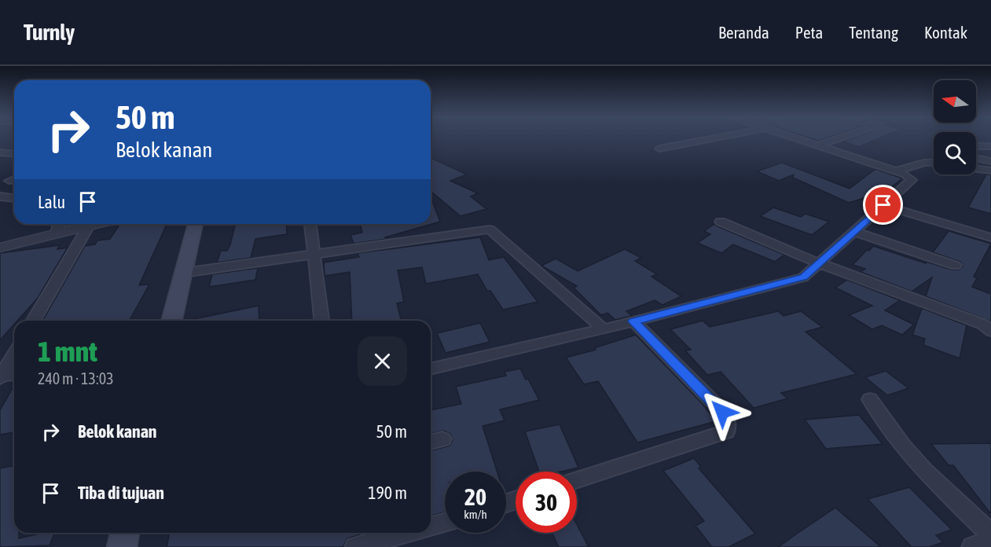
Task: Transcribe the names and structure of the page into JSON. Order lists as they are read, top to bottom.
{
  "north": "left",
  "page": {
    "header": "Turnly",
    "nav": [
      "Beranda",
      "Peta",
      "Tentang",
      "Kontak"
    ],
    "turn": ["50 m", "Belok kanan"],
    "then": "Lalu",
    "heading": ["1 mnt", "240 m · 13:03"],
    "list": [
      {
        "name": "Belok kanan",
        "value": "50 m"
      },
      {
        "name": "Tiba di tujuan",
        "value": "190 m"
      }
    ],
    "speed": "20 km/h",
    "limit": "30"
  }
}
